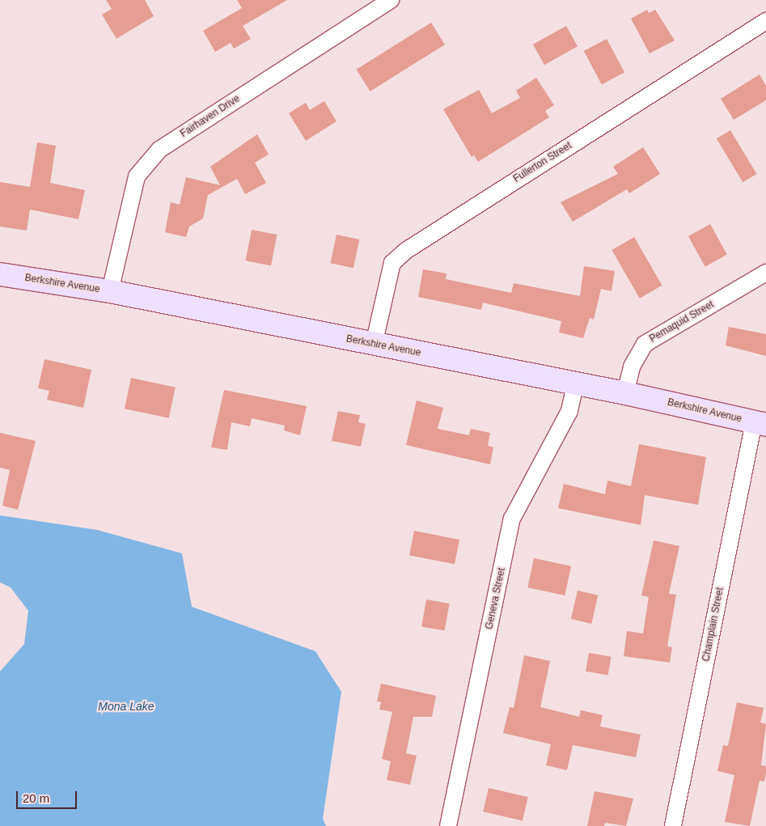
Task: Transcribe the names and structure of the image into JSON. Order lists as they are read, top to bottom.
{
  "streets": {
    "main road": ["Berkshire Avenue"],
    "street": [
      "Fairhaven Drive",
      "Fullerton Street",
      "Pemaquid Street",
      "Geneva Street",
      "Champlain Street"
    ]
  },
  "crossings": [
    ["Fairhaven Drive", "Berkshire Avenue"],
    ["Fullerton Street", "Berkshire Avenue"],
    ["Berkshire Avenue", "Pemaquid Street"],
    ["Berkshire Avenue", "Geneva Street"],
    ["Berkshire Avenue", "Champlain Street"]
  ],
  "water": ["Mona Lake"],
  "scale_bar": "20 m"
}
